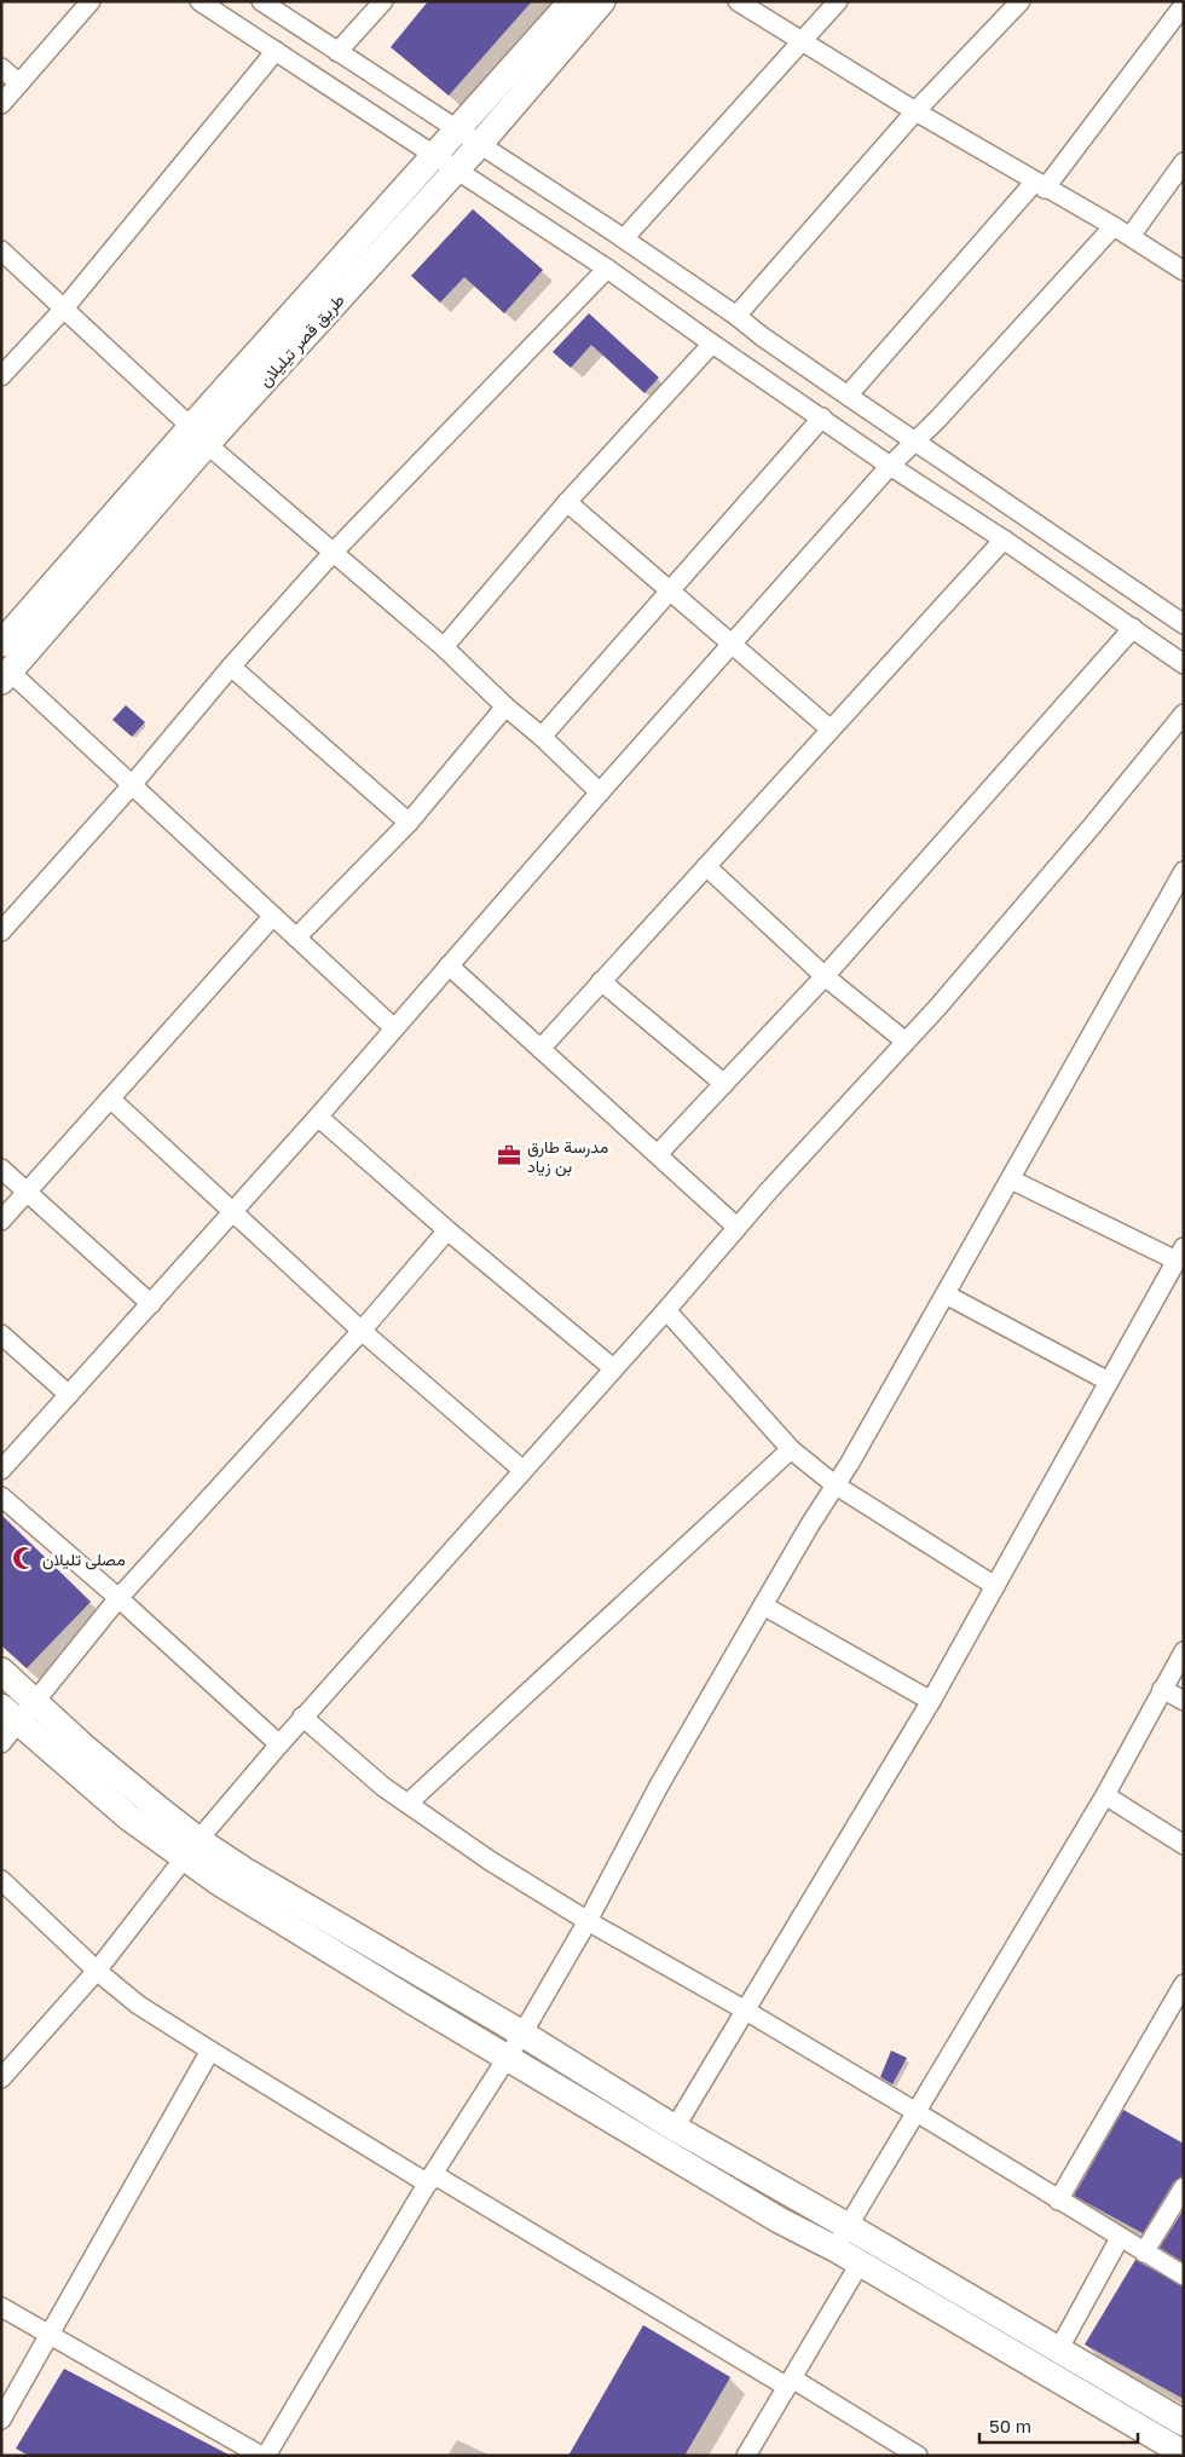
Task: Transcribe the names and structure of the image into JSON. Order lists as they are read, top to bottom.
{
  "streets": {
    "main road": ["طريق قصر تيليلان"]
  },
  "places": {
    "office": ["مدرسة طارق بن زياد"],
    "mosque": ["مصلى تليلان"]
  },
  "scale_bar": "50 m"
}
